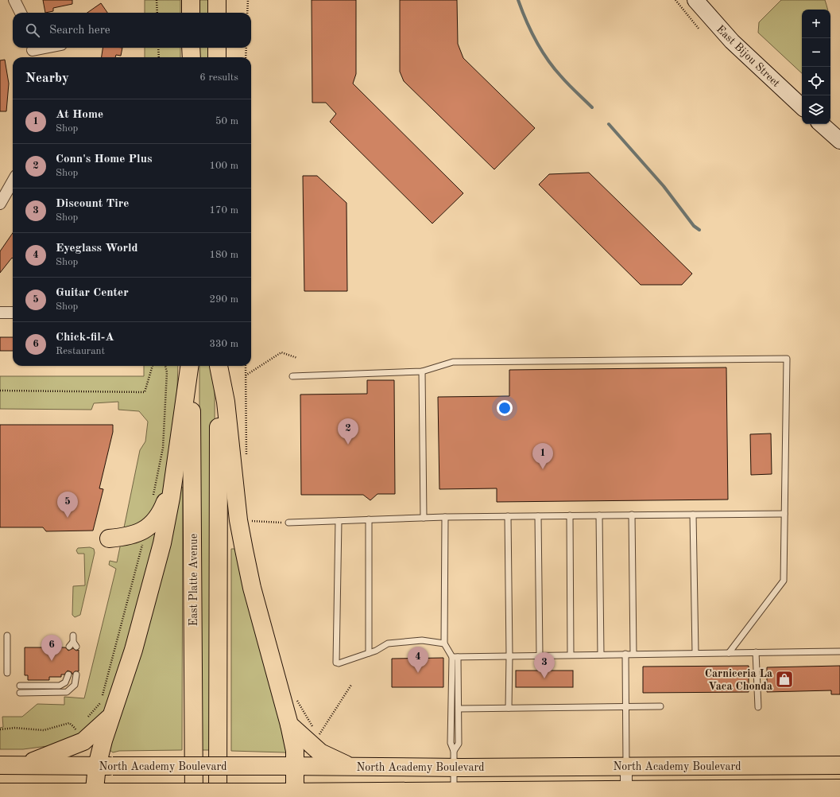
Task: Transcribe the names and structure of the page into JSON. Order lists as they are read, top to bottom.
{
  "streets": {
    "highway": ["East Platte Avenue", "North Academy Boulevard"],
    "street": ["East Bijou Street"]
  },
  "places": {
    "shop": ["Carniceria La Vaca Chonda"]
  },
  "page": {
    "map_buttons": ["+", "−"],
    "search": "Search here",
    "heading": ["Nearby", "6 results"],
    "list": [
      {
        "mark": "1",
        "name": "At Home",
        "note": "Shop",
        "value": "50 m"
      },
      {
        "mark": "2",
        "name": "Conn's Home Plus",
        "note": "Shop",
        "value": "100 m"
      },
      {
        "mark": "3",
        "name": "Discount Tire",
        "note": "Shop",
        "value": "170 m"
      },
      {
        "mark": "4",
        "name": "Eyeglass World",
        "note": "Shop",
        "value": "180 m"
      },
      {
        "mark": "5",
        "name": "Guitar Center",
        "note": "Shop",
        "value": "290 m"
      },
      {
        "mark": "6",
        "name": "Chick-fil-A",
        "note": "Restaurant",
        "value": "330 m"
      }
    ],
    "pins": [
      "2",
      "1",
      "5",
      "6",
      "4",
      "3"
    ]
  }
}
